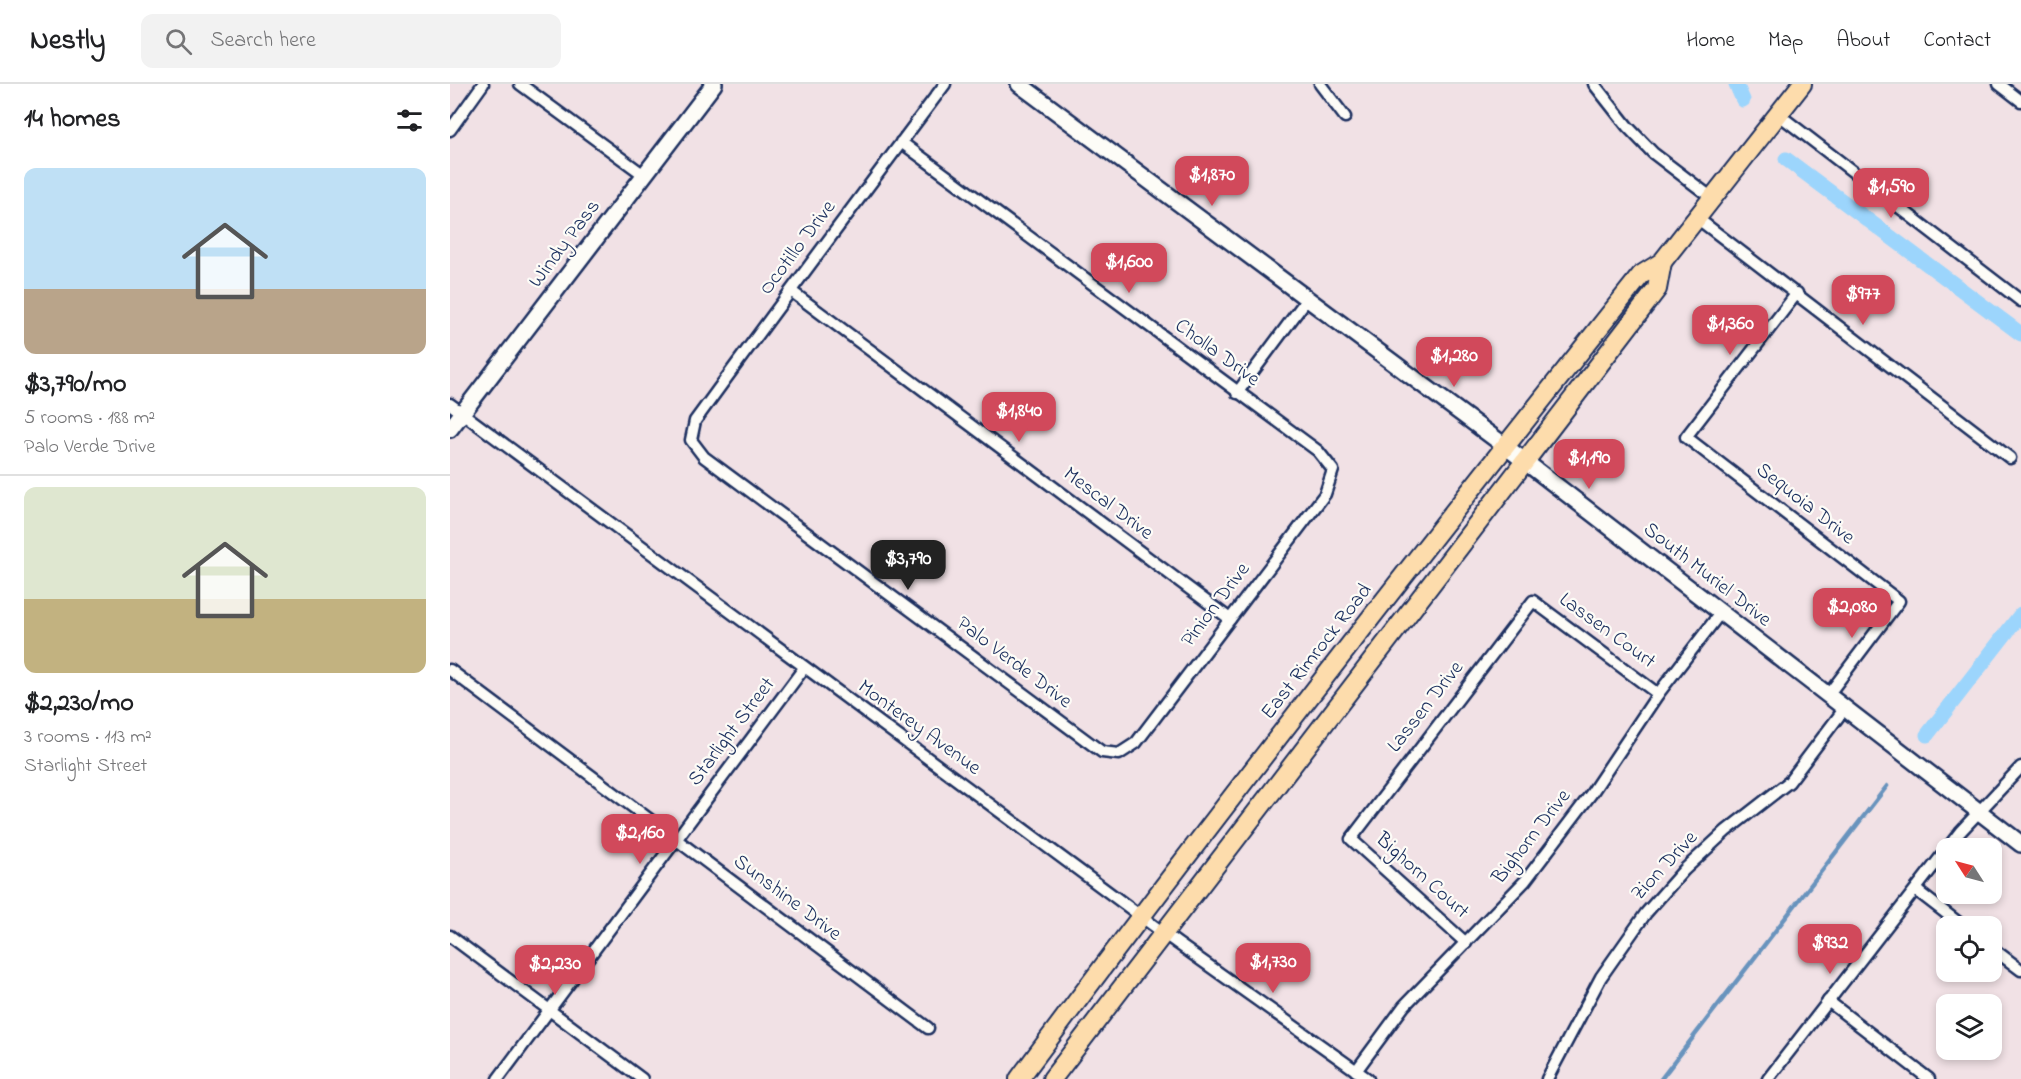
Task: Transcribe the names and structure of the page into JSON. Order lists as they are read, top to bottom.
{
  "streets": {
    "main road": ["East Rimrock Road"],
    "street": [
      "Windy Pass",
      "Ocotillo Drive",
      "Cholla Drive",
      "Mescal Drive",
      "Sequoia Drive",
      "South Muriel Drive",
      "Pinion Drive",
      "Lassen Court",
      "Palo Verde Drive",
      "Lassen Drive",
      "Monterey Avenue",
      "Starlight Street",
      "Bighorn Drive",
      "Zion Drive",
      "Bighorn Court",
      "Sunshine Drive"
    ]
  },
  "crossings": [
    ["Windy Pass", "Monterey Avenue"],
    ["Ocotillo Drive", "Cholla Drive"],
    ["Ocotillo Drive", "Mescal Drive"],
    ["Ocotillo Drive", "Palo Verde Drive"],
    ["Cholla Drive", "Pinion Drive"],
    ["Mescal Drive", "Pinion Drive"],
    ["Sequoia Drive", "South Muriel Drive"],
    ["South Muriel Drive", "East Rimrock Road"],
    ["South Muriel Drive", "Bighorn Drive"],
    ["South Muriel Drive", "Zion Drive"],
    ["Pinion Drive", "Palo Verde Drive"],
    ["Lassen Court", "Lassen Drive"],
    ["Lassen Court", "Bighorn Drive"],
    ["East Rimrock Road", "Monterey Avenue"],
    ["Lassen Drive", "Bighorn Court"],
    ["Monterey Avenue", "Starlight Street"],
    ["Monterey Avenue", "Bighorn Drive"],
    ["Starlight Street", "Sunshine Drive"],
    ["Bighorn Drive", "Bighorn Court"]
  ],
  "north": "top left",
  "page": {
    "header": "Nestly",
    "search": "Search here",
    "nav": [
      "Home",
      "Map",
      "About",
      "Contact"
    ],
    "heading": "14 homes",
    "list": [
      {
        "name": "$3,790/mo",
        "note": "5 rooms · 188 m² · Palo Verde Drive"
      },
      {
        "name": "$2,230/mo",
        "note": "3 rooms · 113 m² · Starlight Street"
      }
    ],
    "price": [
      "$1,870",
      "$1,590",
      "$1,600",
      "$977",
      "$1,360",
      "$1,280",
      "$1,840",
      "$1,190",
      "$3,790",
      "$2,080",
      "$2,160",
      "$932",
      "$1,730",
      "$2,230"
    ]
  }
}
